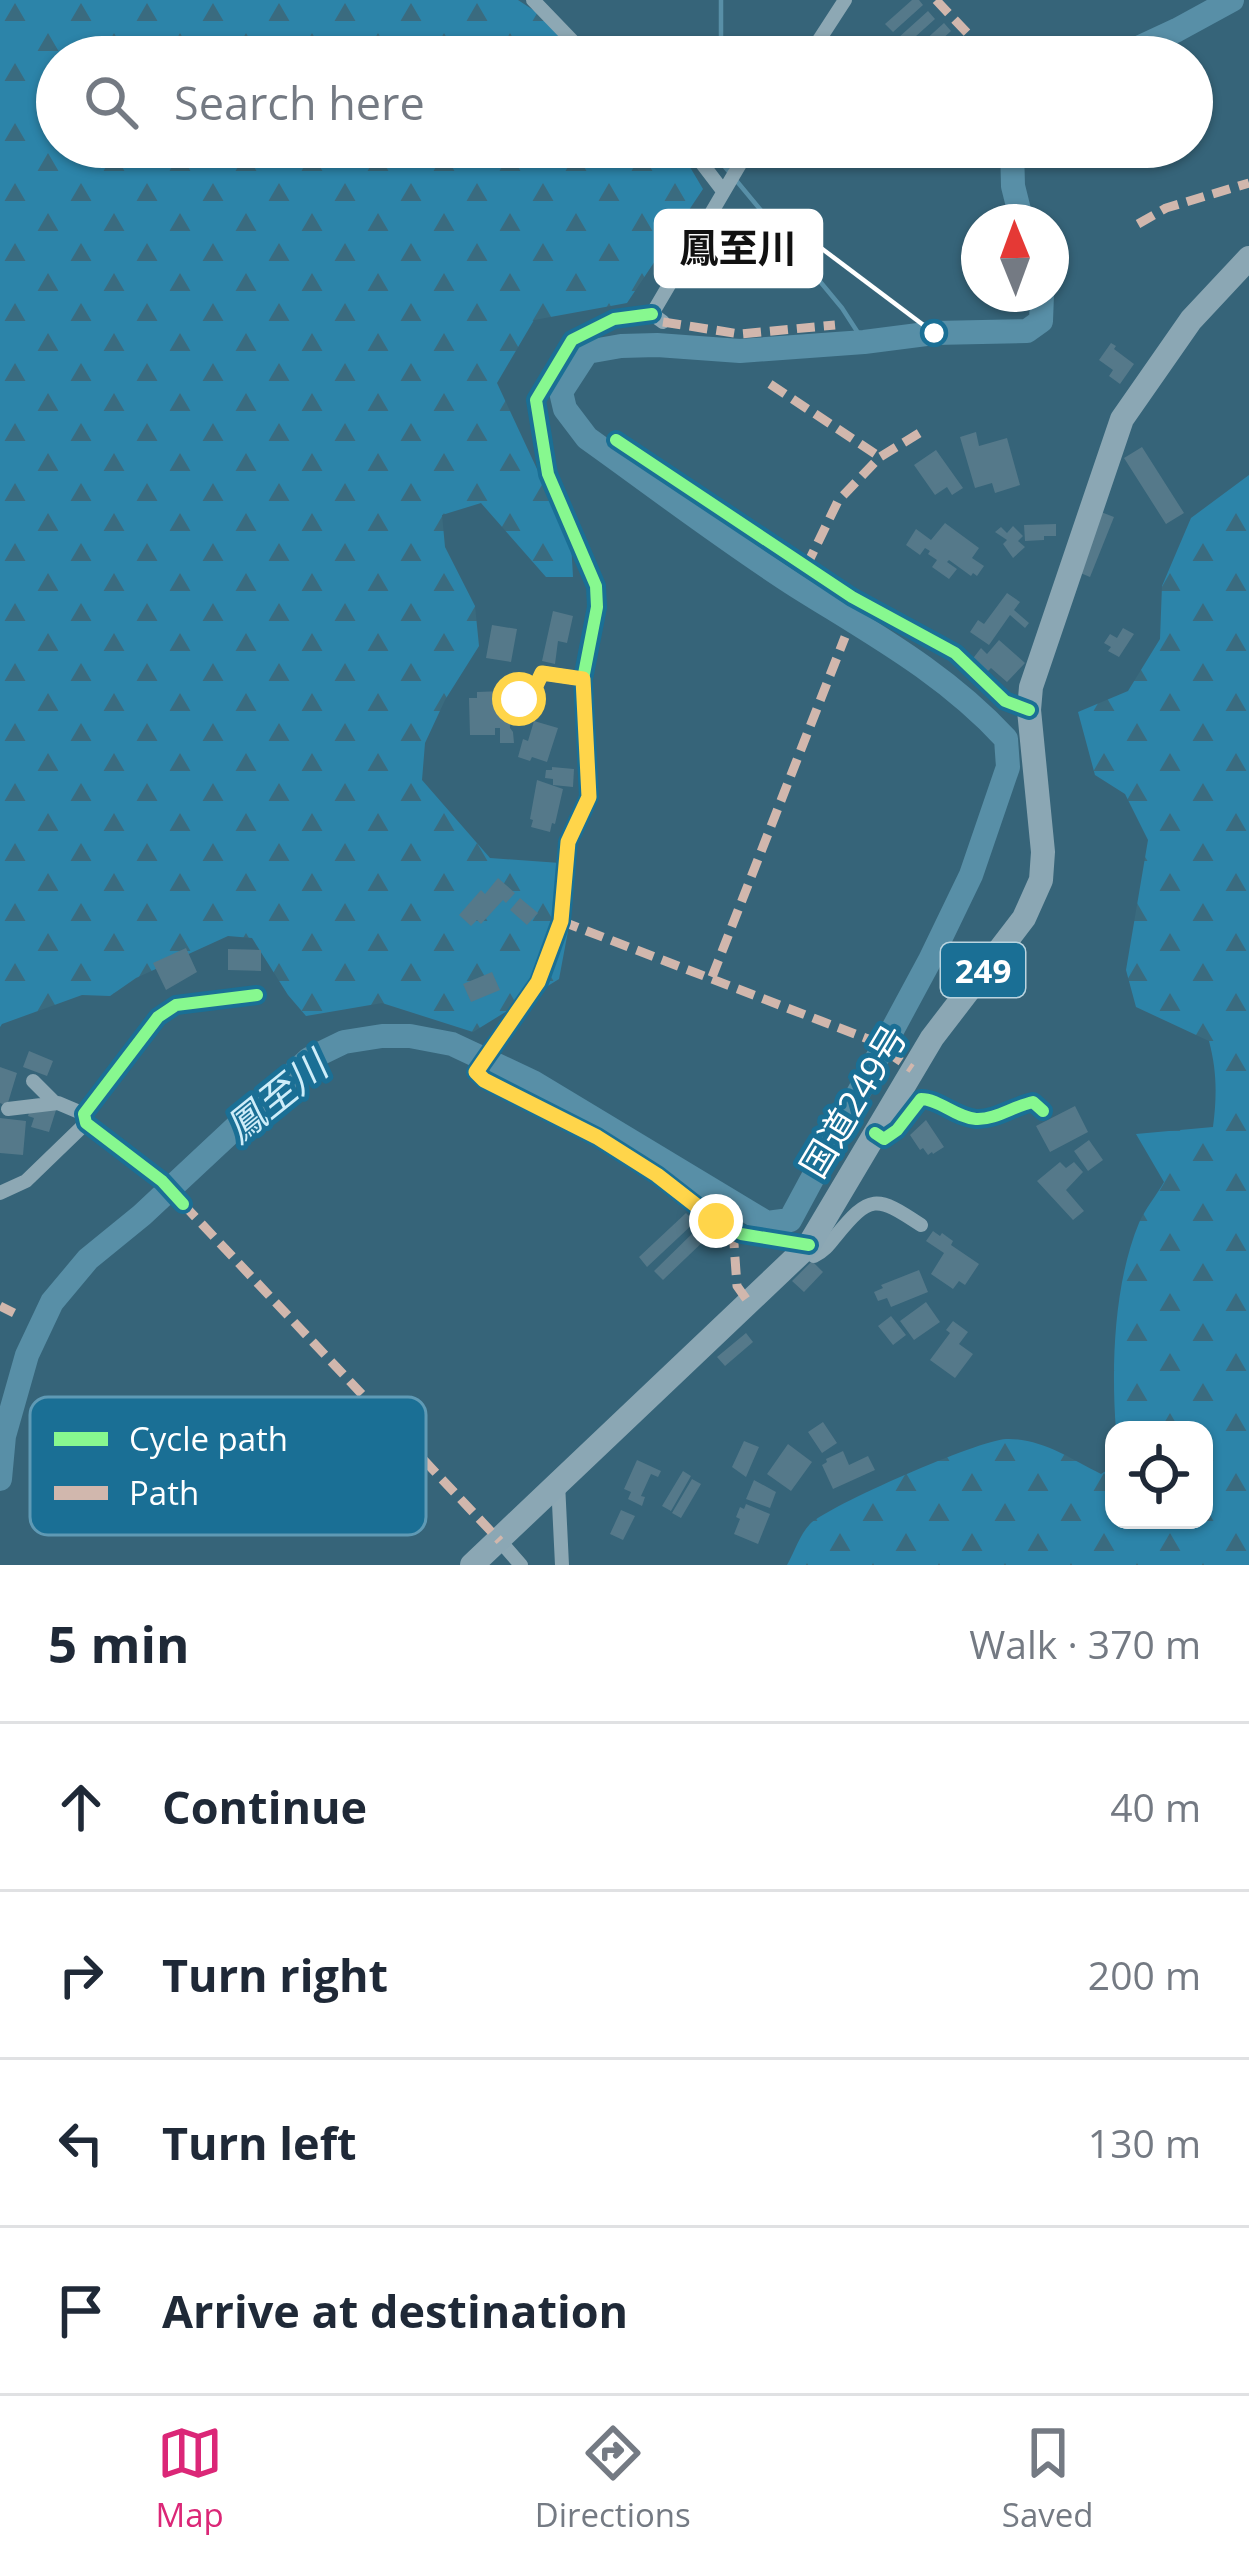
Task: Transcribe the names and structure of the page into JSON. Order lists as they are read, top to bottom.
{
  "streets": {
    "highway": ["249", "国道249号"]
  },
  "water": ["鳳至川"],
  "places": ["鳳至川"],
  "legend": ["Cycle path", "Path"],
  "north": "top",
  "page": {
    "search": "Search here",
    "heading": ["5 min", "Walk · 370 m"],
    "list": [
      ["Continue", "40 m"],
      ["Turn right", "200 m"],
      ["Turn left", "130 m"],
      "Arrive at destination"
    ],
    "nav": ["Map", "Directions", "Saved"]
  }
}
